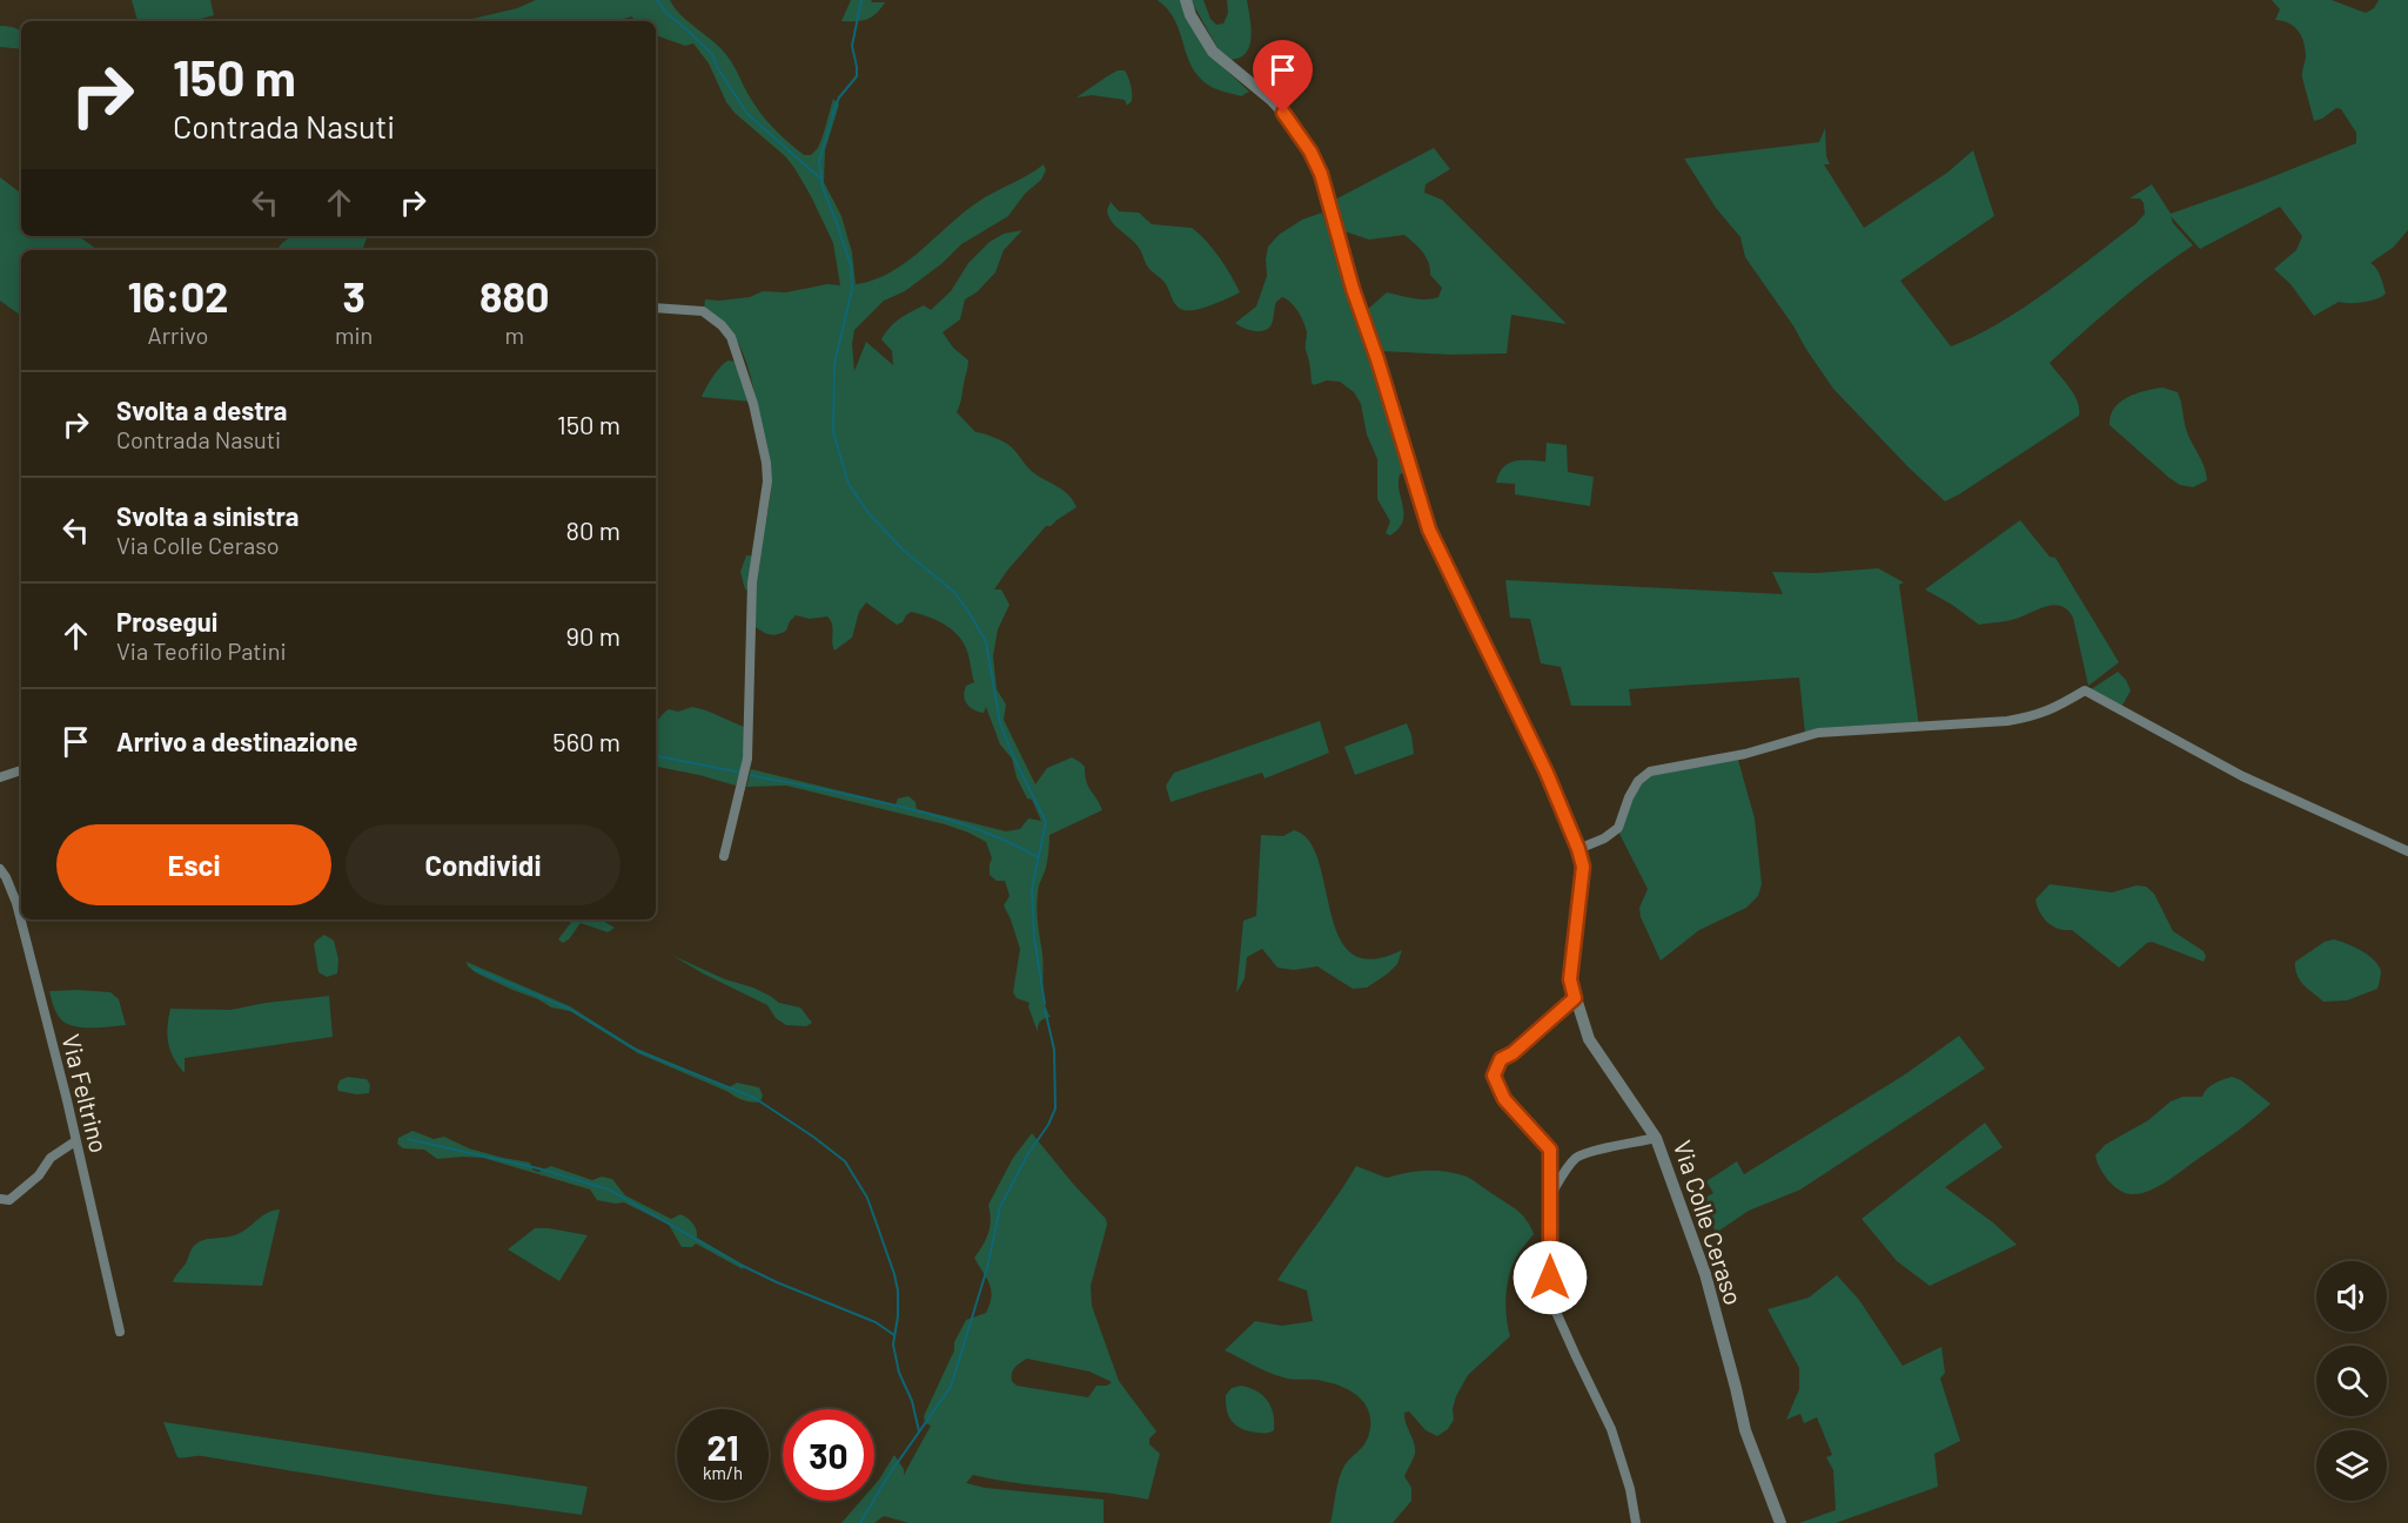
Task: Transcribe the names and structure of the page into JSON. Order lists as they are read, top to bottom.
{
  "streets": {
    "street": ["Via Feltrino", "Via Colle Ceraso"]
  },
  "page": {
    "turn": ["150 m", "Contrada Nasuti"],
    "eta": [
      "16:02",
      "Arrivo",
      "3",
      "min",
      "880",
      "m"
    ],
    "list": [
      {
        "name": "Svolta a destra",
        "note": "Contrada Nasuti",
        "value": "150 m"
      },
      {
        "name": "Svolta a sinistra",
        "note": "Via Colle Ceraso",
        "value": "80 m"
      },
      {
        "name": "Prosegui",
        "note": "Via Teofilo Patini",
        "value": "90 m"
      },
      {
        "name": "Arrivo a destinazione",
        "value": "560 m"
      }
    ],
    "buttons": ["Esci", "Condividi"],
    "speed": "21 km/h",
    "limit": "30"
  }
}
